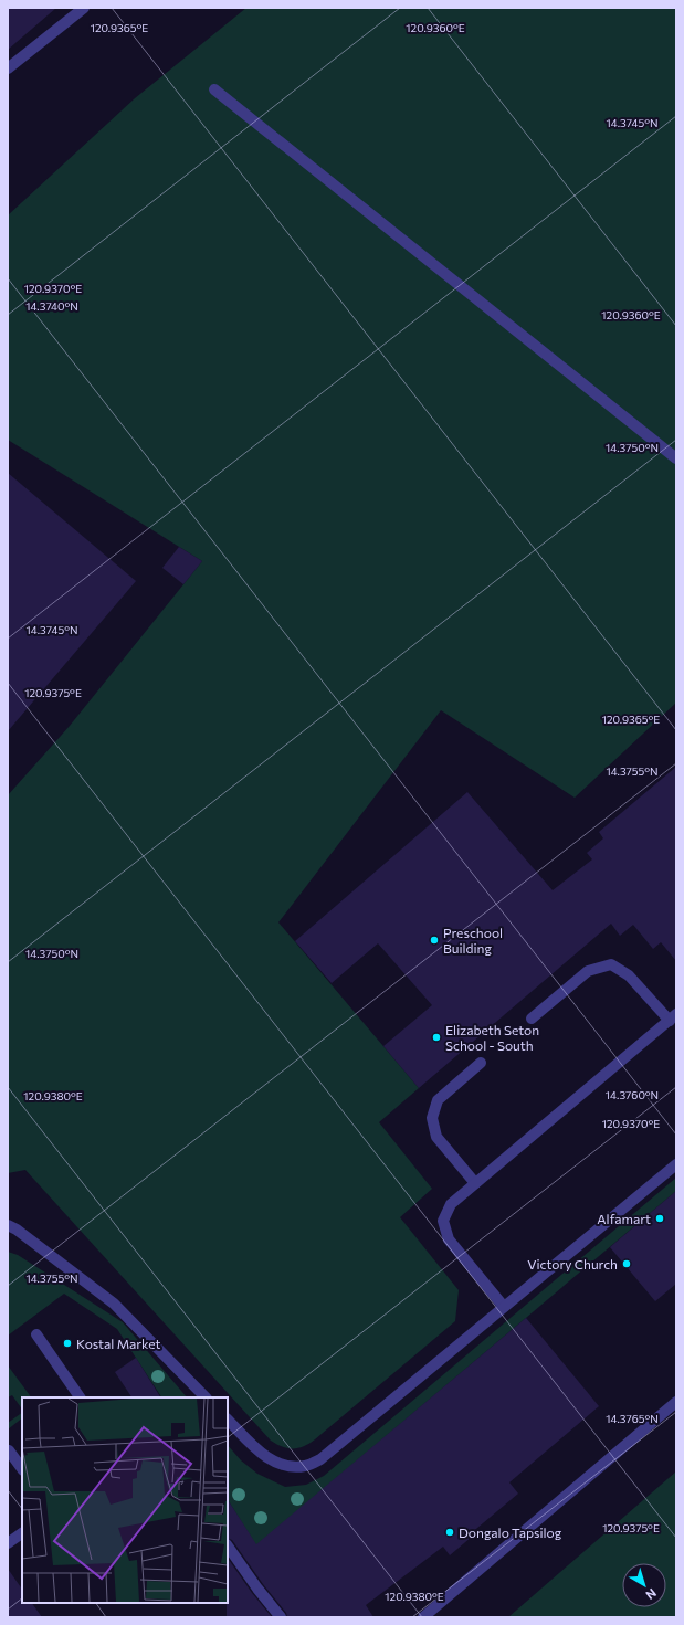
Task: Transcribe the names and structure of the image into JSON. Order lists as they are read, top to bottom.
{
  "places": [
    "Preschool Building",
    "Elizabeth Seton School - South",
    "Alfamart",
    "Victory Church",
    "Kostal Market",
    "Dongalo Tapsilog"
  ],
  "north": "bottom right",
  "coordinates": [
    "120.9365°E",
    "120.9360°E",
    "14.3745°N",
    "120.9370°E",
    "14.3740°N",
    "14.3750°N",
    "120.9375°E",
    "14.3755°N",
    "14.3760°N",
    "120.9380°E",
    "14.3765°N"
  ]
}
